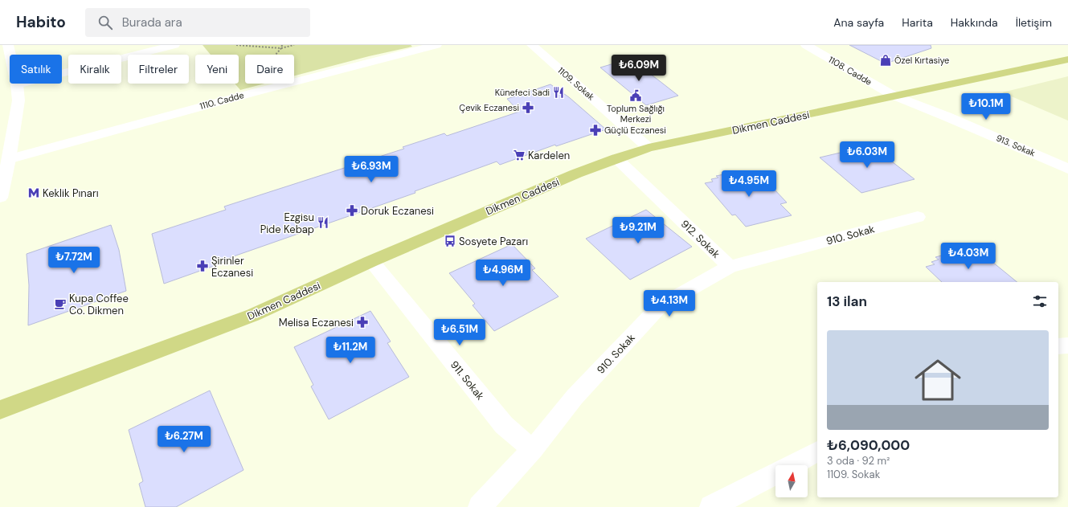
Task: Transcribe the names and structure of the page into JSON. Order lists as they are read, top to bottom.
{
  "streets": {
    "main road": ["Dikmen Caddesi"],
    "street": [
      "1108. Cadde",
      "1109. Sokak",
      "1110. Cadde",
      "913. Sokak",
      "910. Sokak",
      "912. Sokak",
      "911. Sokak"
    ]
  },
  "crossings": [
    ["1108. Cadde", "Dikmen Caddesi"],
    ["1108. Cadde", "913. Sokak"],
    ["1109. Sokak", "Dikmen Caddesi"],
    ["Dikmen Caddesi", "913. Sokak"],
    ["Dikmen Caddesi", "912. Sokak"],
    ["Dikmen Caddesi", "911. Sokak"],
    ["910. Sokak", "912. Sokak"],
    ["910. Sokak", "911. Sokak"]
  ],
  "places": {
    "shop": ["Özel Kırtasiye"],
    "restaurant": ["Künefeci Sadi", "Ezgisu Pide Kebap"],
    "public building": ["Toplum Sağlığı Merkezi"],
    "pharmacy": [
      "Çevik Eczanesi",
      "Güçlü Eczanesi",
      "Doruk Eczanesi",
      "Şirinler Eczanesi",
      "Melisa Eczanesi"
    ],
    "supermarket": ["Kardelen"],
    "metro station": ["Keklik Pınarı"],
    "bus stop": ["Sosyete Pazarı"],
    "cafe": ["Kupa Coffee Co. Dikmen"]
  },
  "north": "top",
  "page": {
    "header": "Habito",
    "search": "Burada ara",
    "nav": [
      "Ana sayfa",
      "Harita",
      "Hakkında",
      "İletişim"
    ],
    "price": [
      "₺6.09M",
      "₺10.1M",
      "₺6.03M",
      "₺6.93M",
      "₺4.95M",
      "₺9.21M",
      "₺4.03M",
      "₺7.72M",
      "₺4.96M",
      "₺4.13M",
      "₺6.51M",
      "₺11.2M",
      "₺6.27M"
    ],
    "chip": [
      "Satılık",
      "Kiralık",
      "Filtreler",
      "Yeni",
      "Daire"
    ],
    "heading": "13 ilan",
    "list": [
      {
        "name": "₺6,090,000",
        "note": "3 oda · 92 m² · 1109. Sokak"
      }
    ]
  }
}
